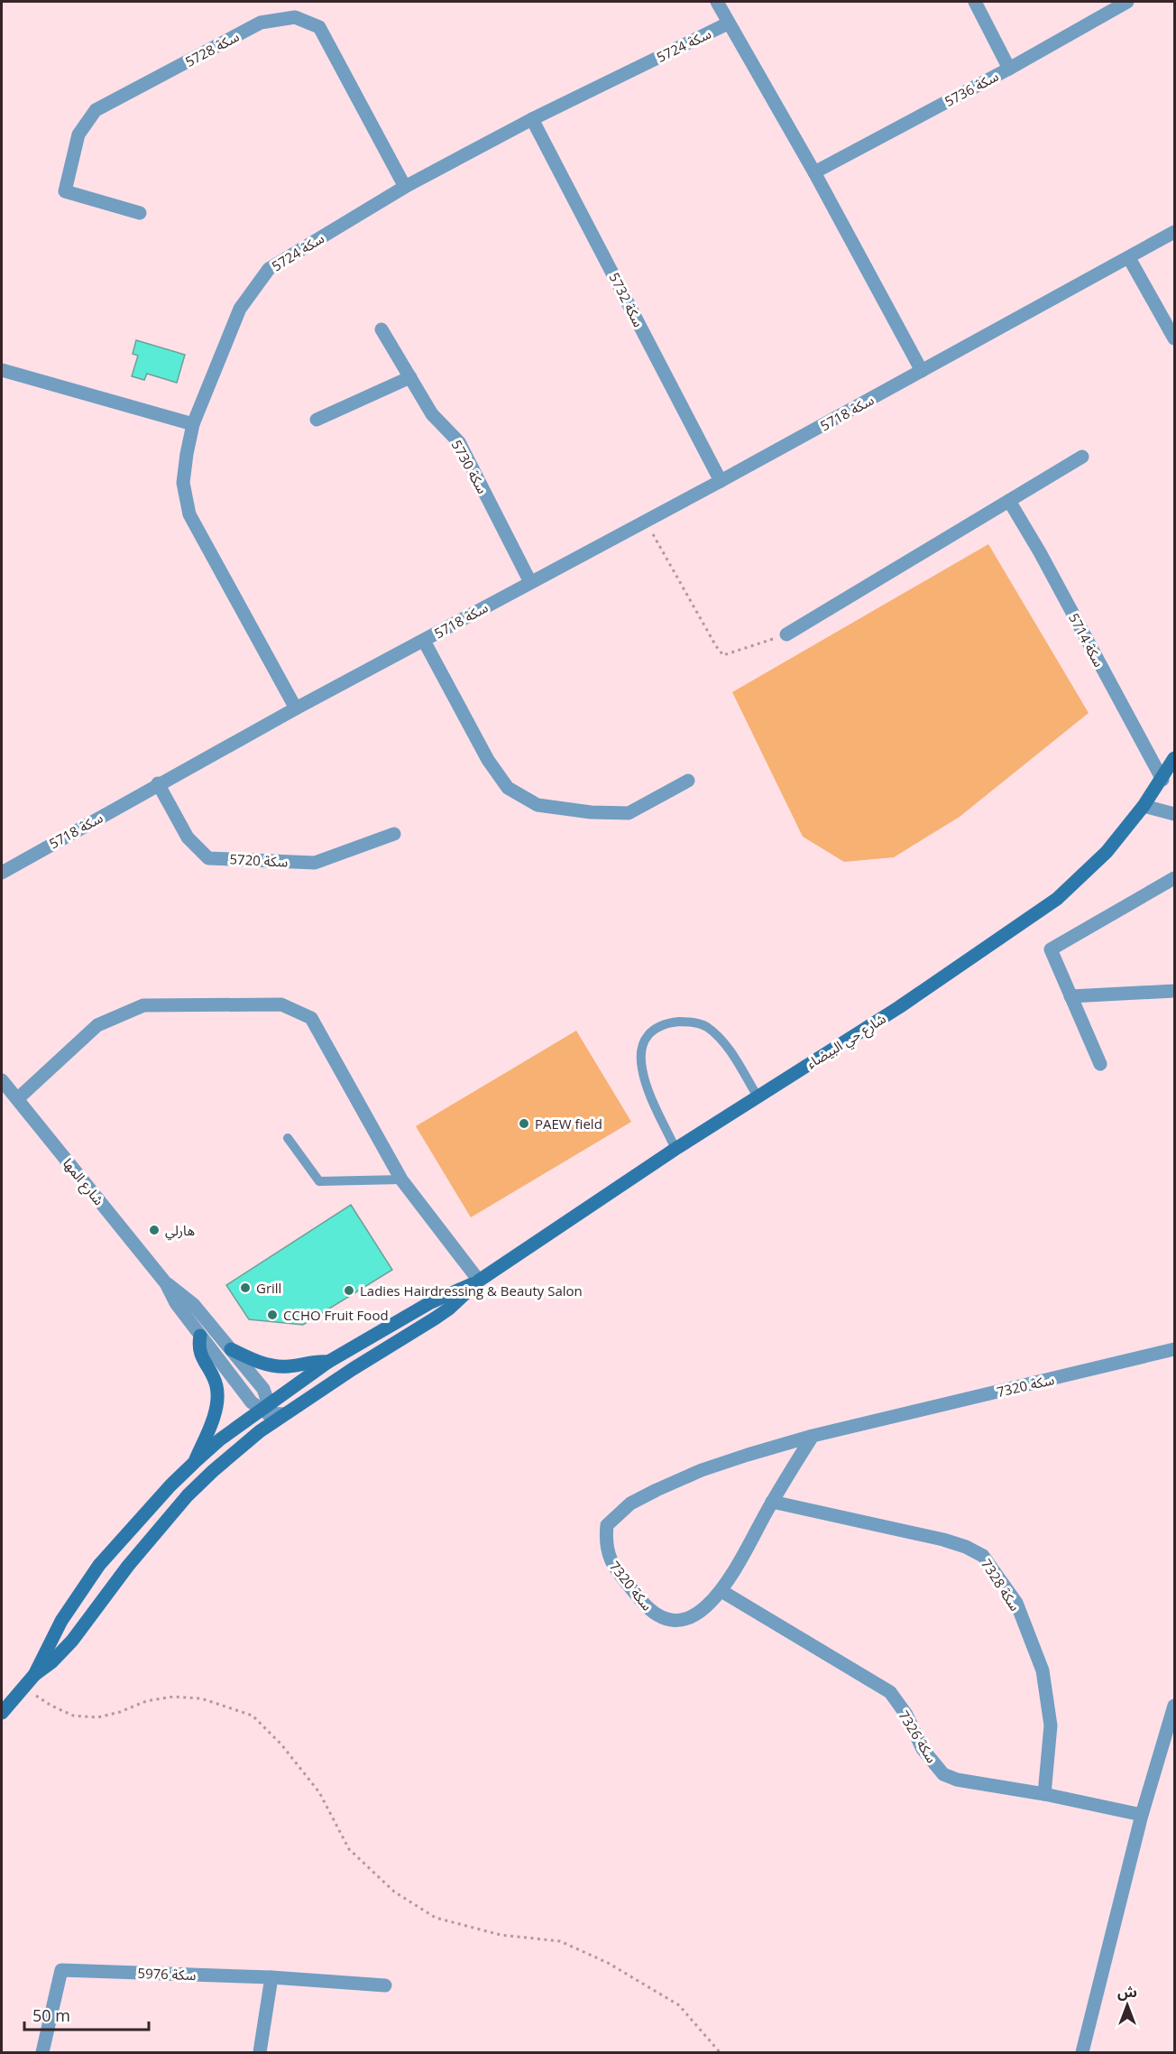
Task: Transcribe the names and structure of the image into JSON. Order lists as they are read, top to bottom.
{
  "streets": {
    "main road": ["شارع حي البيضاء"],
    "street": [
      "سكة 5724",
      "سكة 5728",
      "سكة 5736",
      "سكة 5732",
      "سكة 5718",
      "سكة 5730",
      "سكة 5714",
      "سكة 5720",
      "شارع المها",
      "سكة 7320",
      "سكة 7328",
      "سكة 7326",
      "سكة 5976"
    ]
  },
  "crossings": [
    ["سكة 5724", "سكة 5728"],
    ["سكة 5724", "سكة 5732"],
    ["سكة 5724", "سكة 5718"],
    ["سكة 5732", "سكة 5718"],
    ["سكة 5718", "سكة 5730"],
    ["سكة 5718", "سكة 5720"],
    ["سكة 5714", "شارع حي البيضاء"],
    ["سكة 7320", "سكة 7328"],
    ["سكة 7320", "سكة 7326"],
    ["سكة 7328", "سكة 7326"]
  ],
  "places": [
    "PAEW field",
    "هارلي",
    "Grill",
    "Ladies Hairdressing & Beauty Salon",
    "CCHO Fruit Food"
  ],
  "scale_bar": "50 m",
  "north": "top"
}
